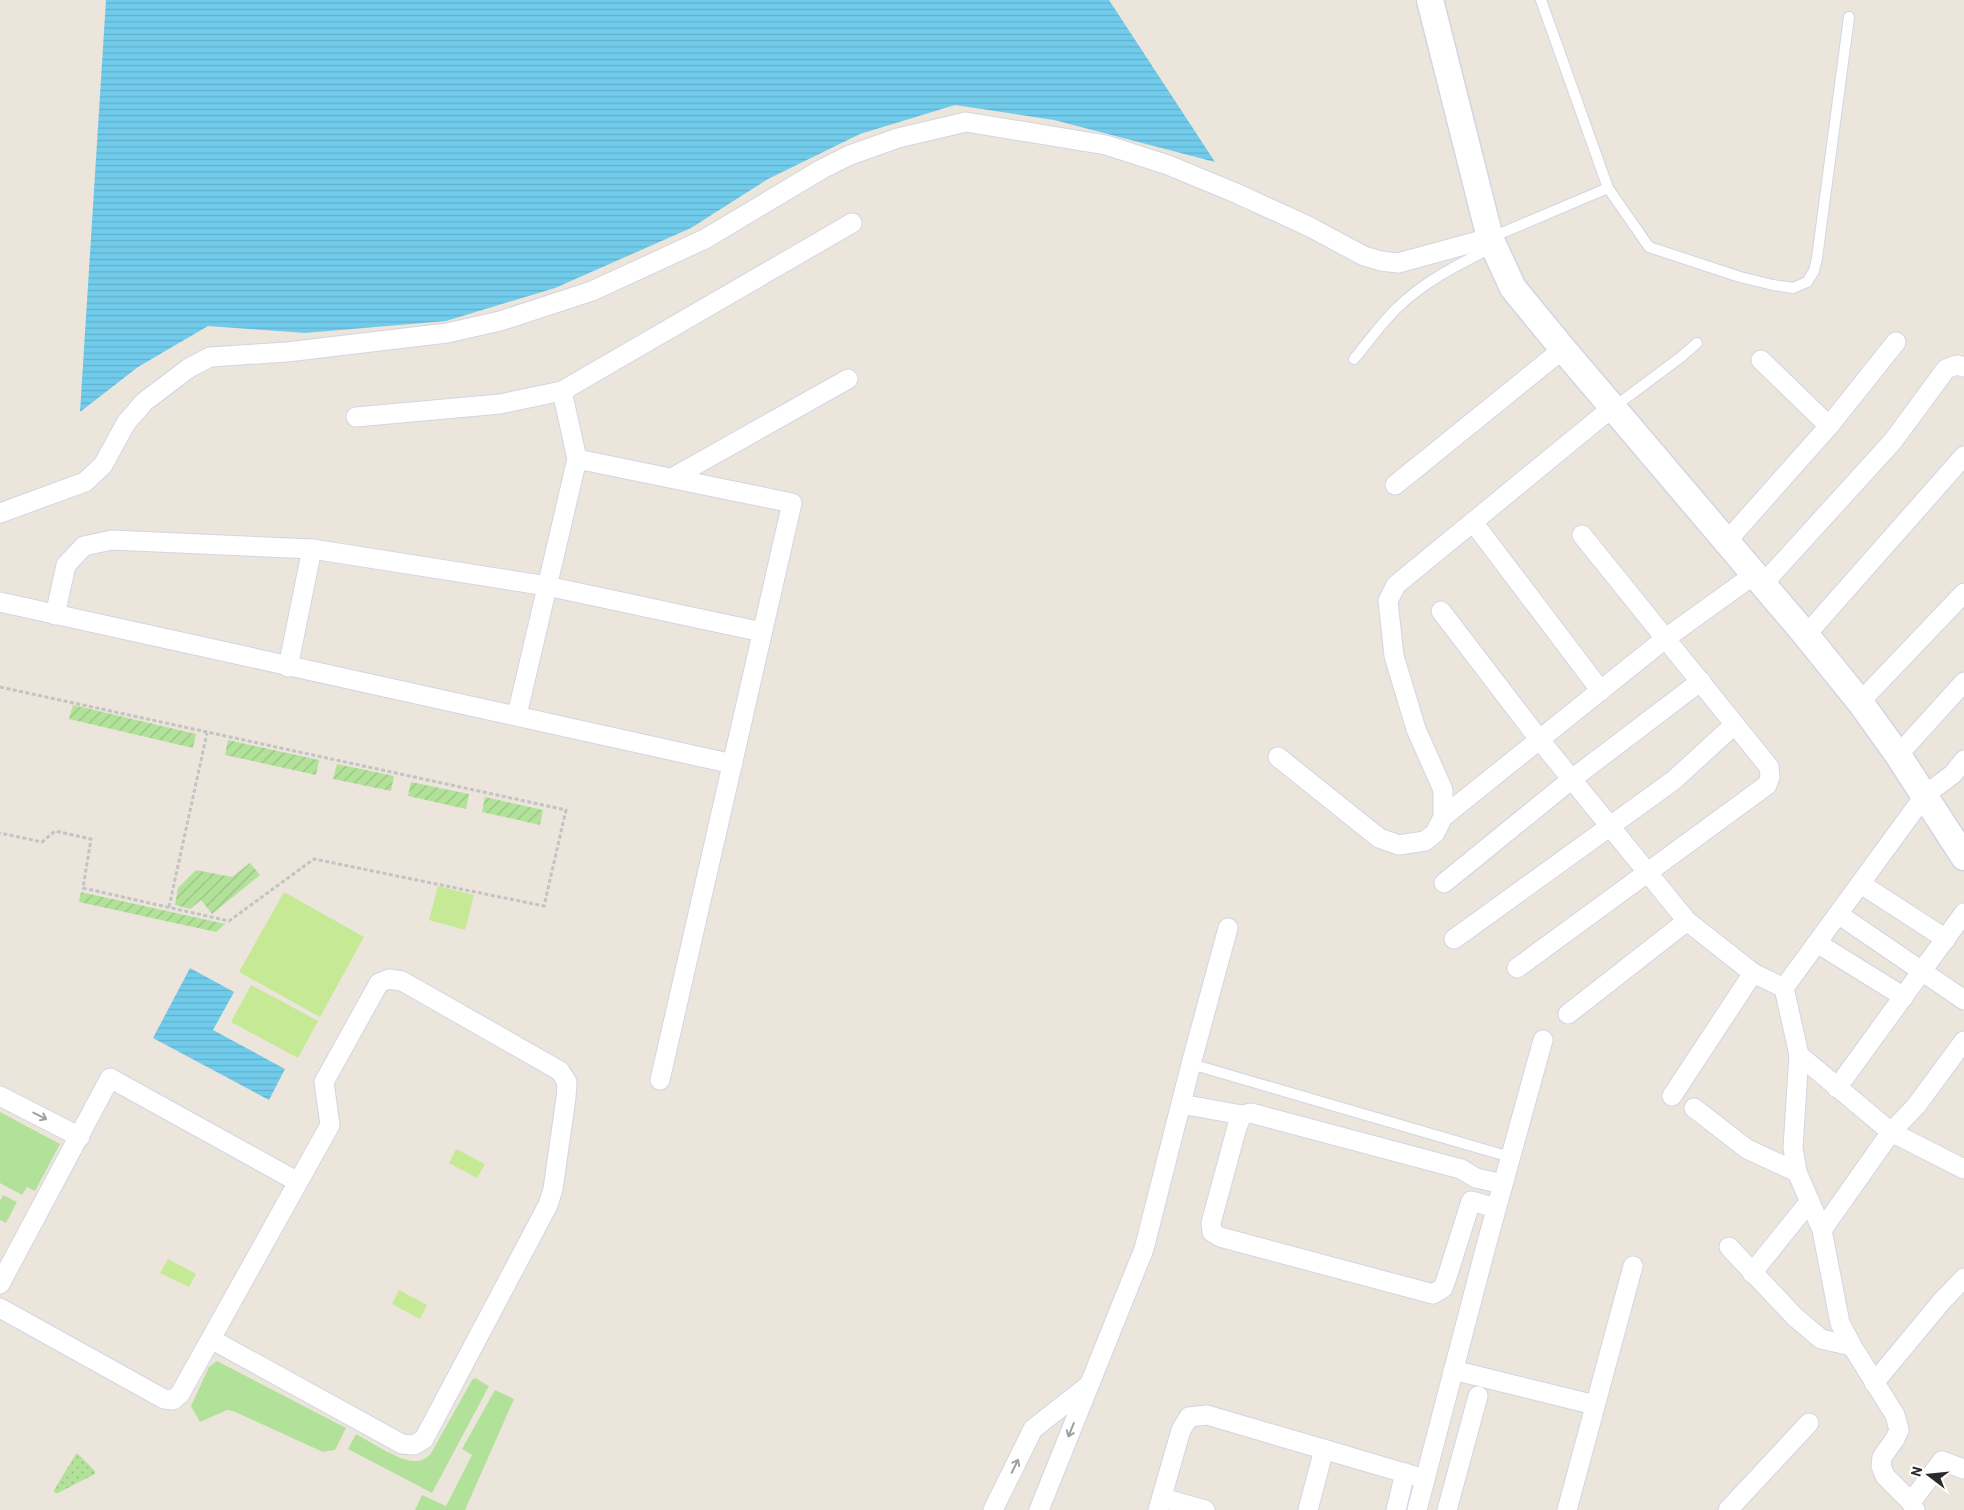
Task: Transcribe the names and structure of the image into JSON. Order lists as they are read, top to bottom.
{
  "north": "left"
}
